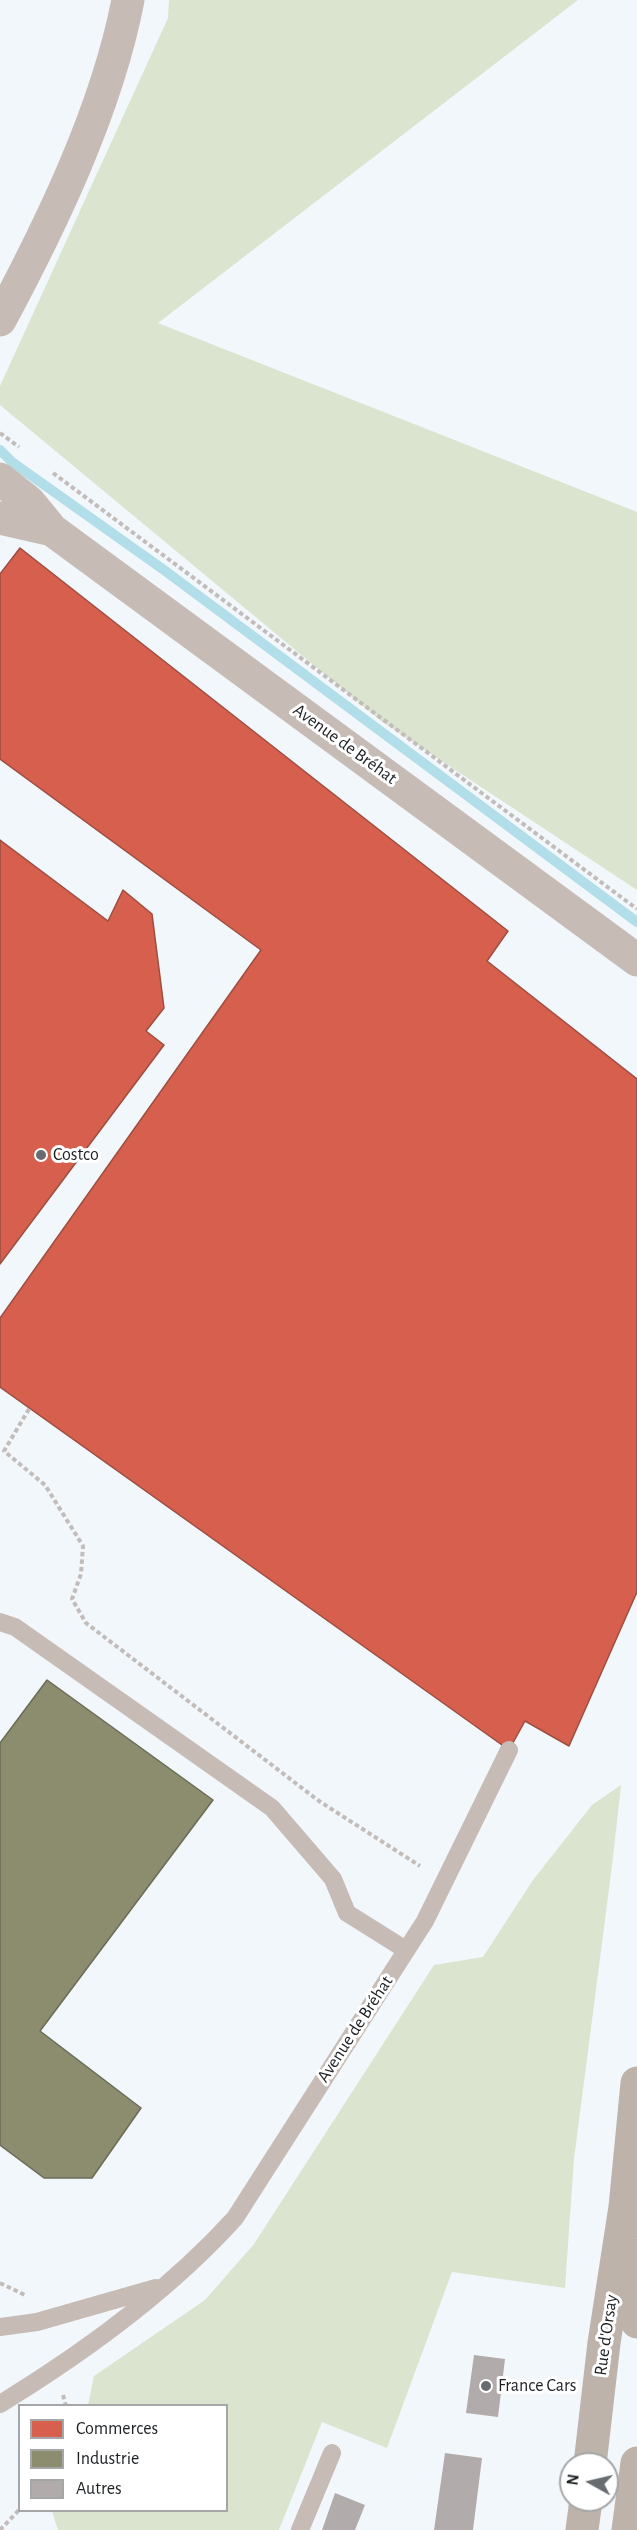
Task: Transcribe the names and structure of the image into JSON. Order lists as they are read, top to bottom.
{
  "streets": {
    "main road": ["Rue d'Orsay"],
    "street": ["Avenue de Bréhat"]
  },
  "places": ["Costco", "France Cars"],
  "legend": ["Commerces", "Industrie", "Autres"],
  "north": "left"
}
